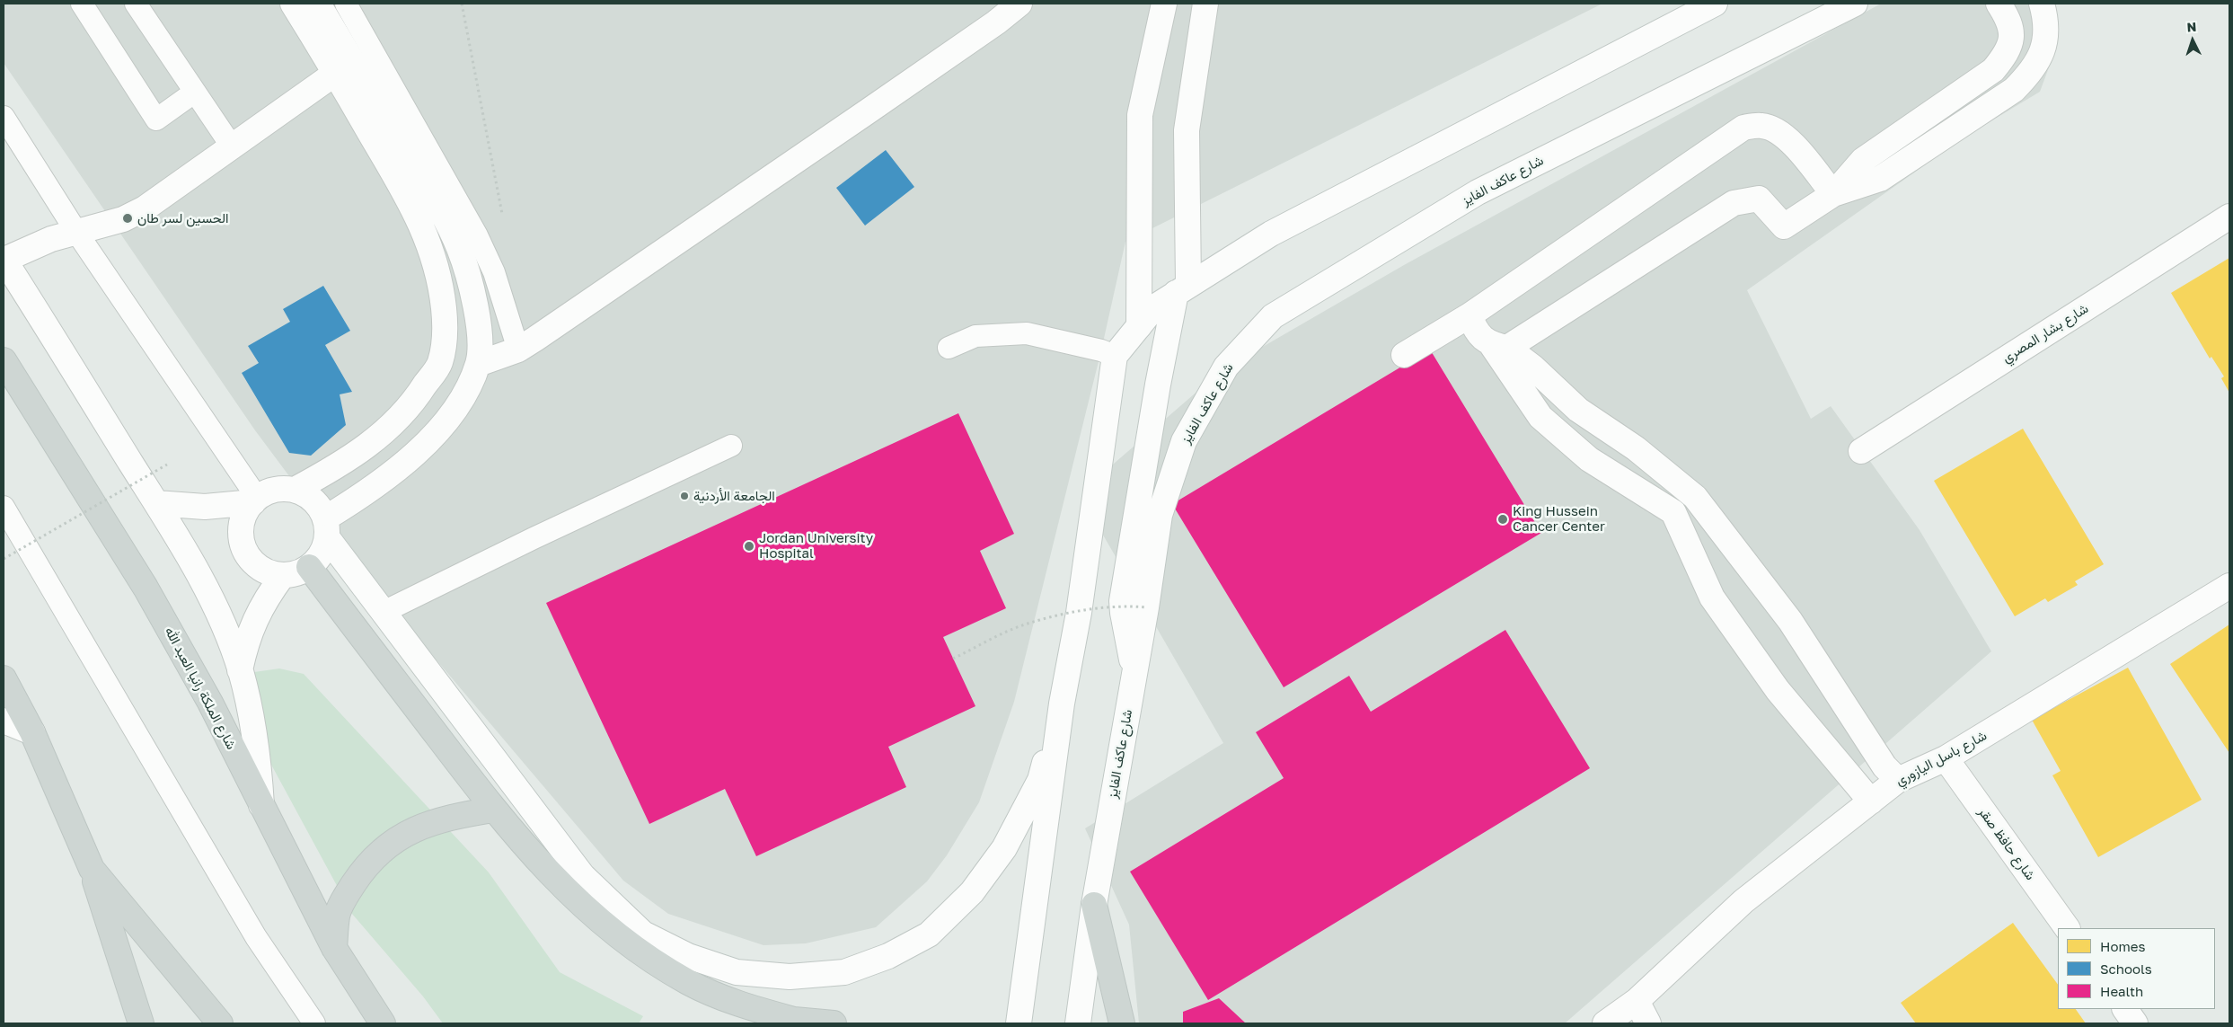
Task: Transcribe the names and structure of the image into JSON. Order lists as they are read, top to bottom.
{
  "streets": {
    "main road": ["شارع الملكة رانيا العبد الله"],
    "street": [
      "شارع عاكف الفايز",
      "شارع بشار المصري",
      "شارع باسل اليازوري",
      "شارع حافظ صقر"
    ]
  },
  "crossings": [
    ["شارع باسل اليازوري", "شارع حافظ صقر"]
  ],
  "places": [
    "الحسين لسر طان",
    "الجامعة الأردنية",
    "King Hussein Cancer Center",
    "Jordan University Hospital"
  ],
  "legend": ["Homes", "Schools", "Health"],
  "north": "top"
}
